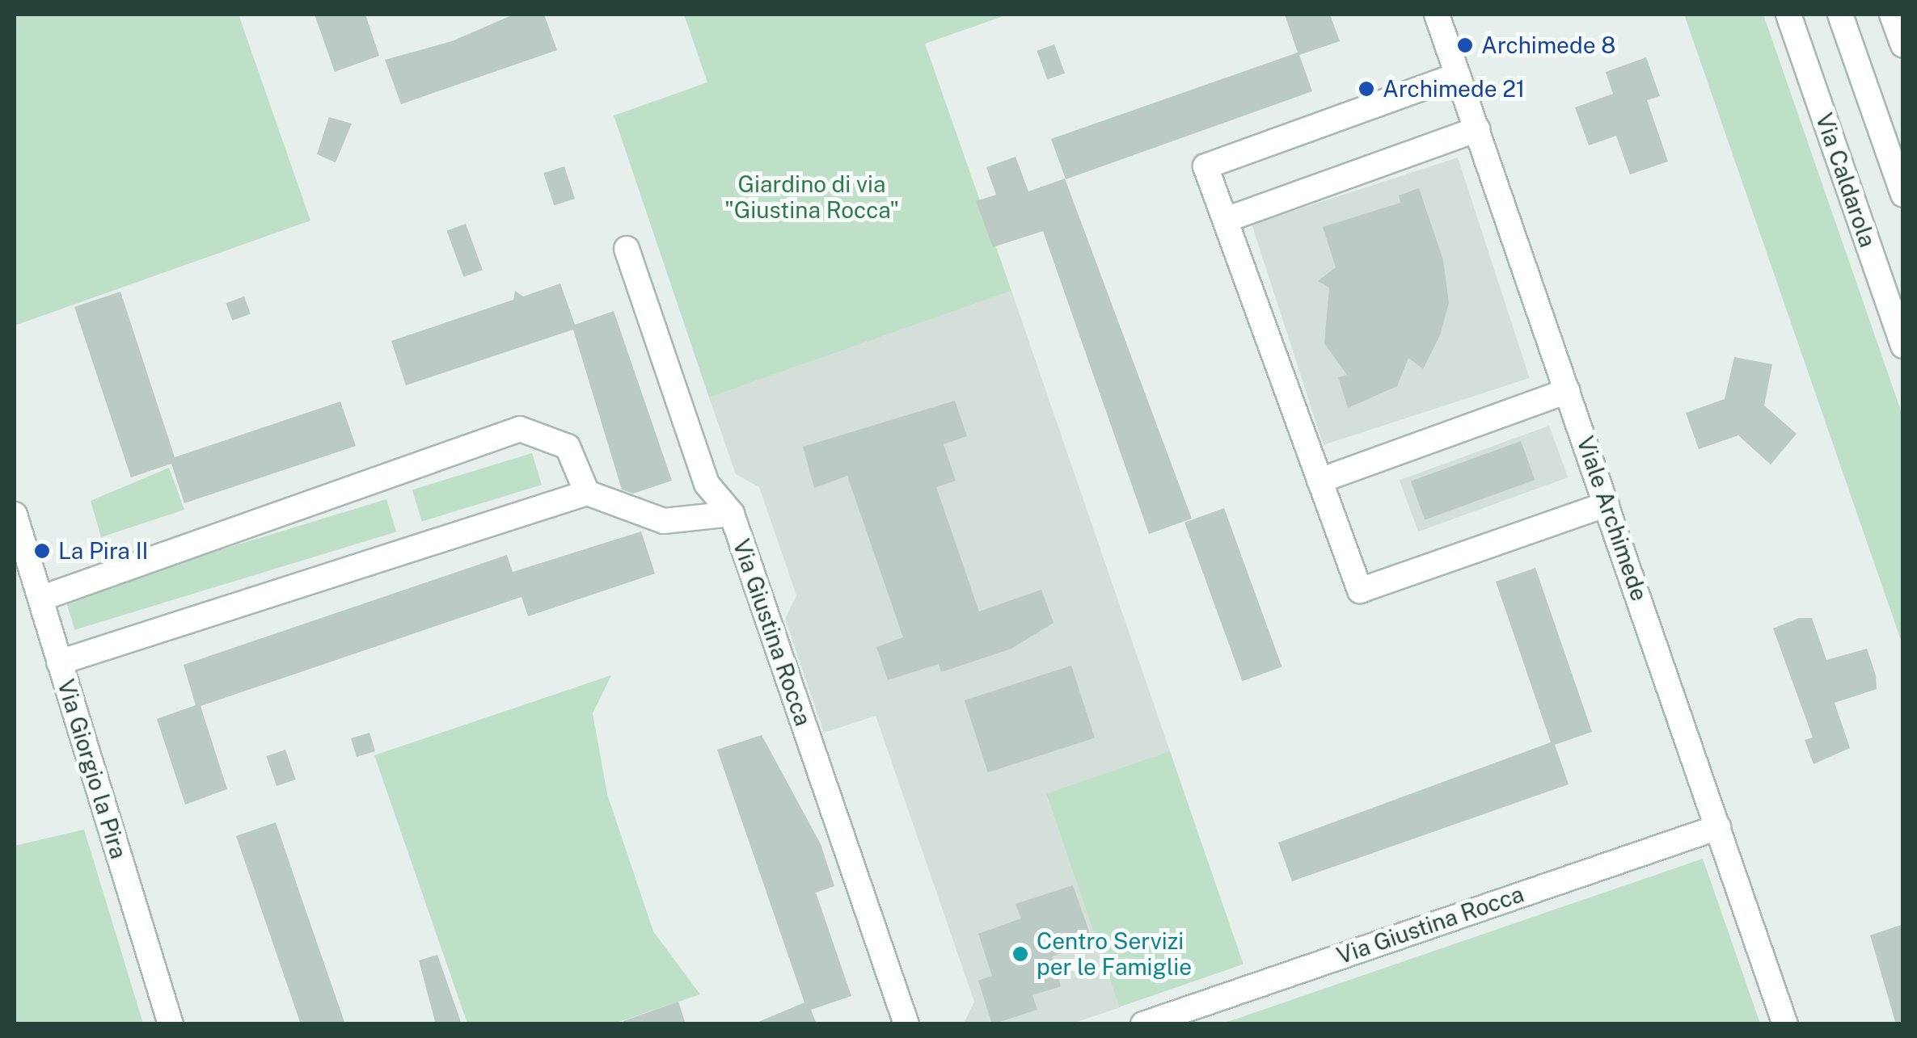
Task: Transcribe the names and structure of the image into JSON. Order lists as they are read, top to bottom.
{
  "streets": {
    "street": [
      "Via Caldarola",
      "Viale Archimede",
      "Via Giustina Rocca",
      "Via Giorgio la Pira"
    ]
  },
  "crossings": [
    ["Viale Archimede", "Via Giustina Rocca"]
  ],
  "parks": ["Giardino di via \"Giustina Rocca\""],
  "places": [
    "Archimede 8",
    "Archimede 21",
    "La Pira II",
    "Centro Servizi per le Famiglie"
  ]
}
